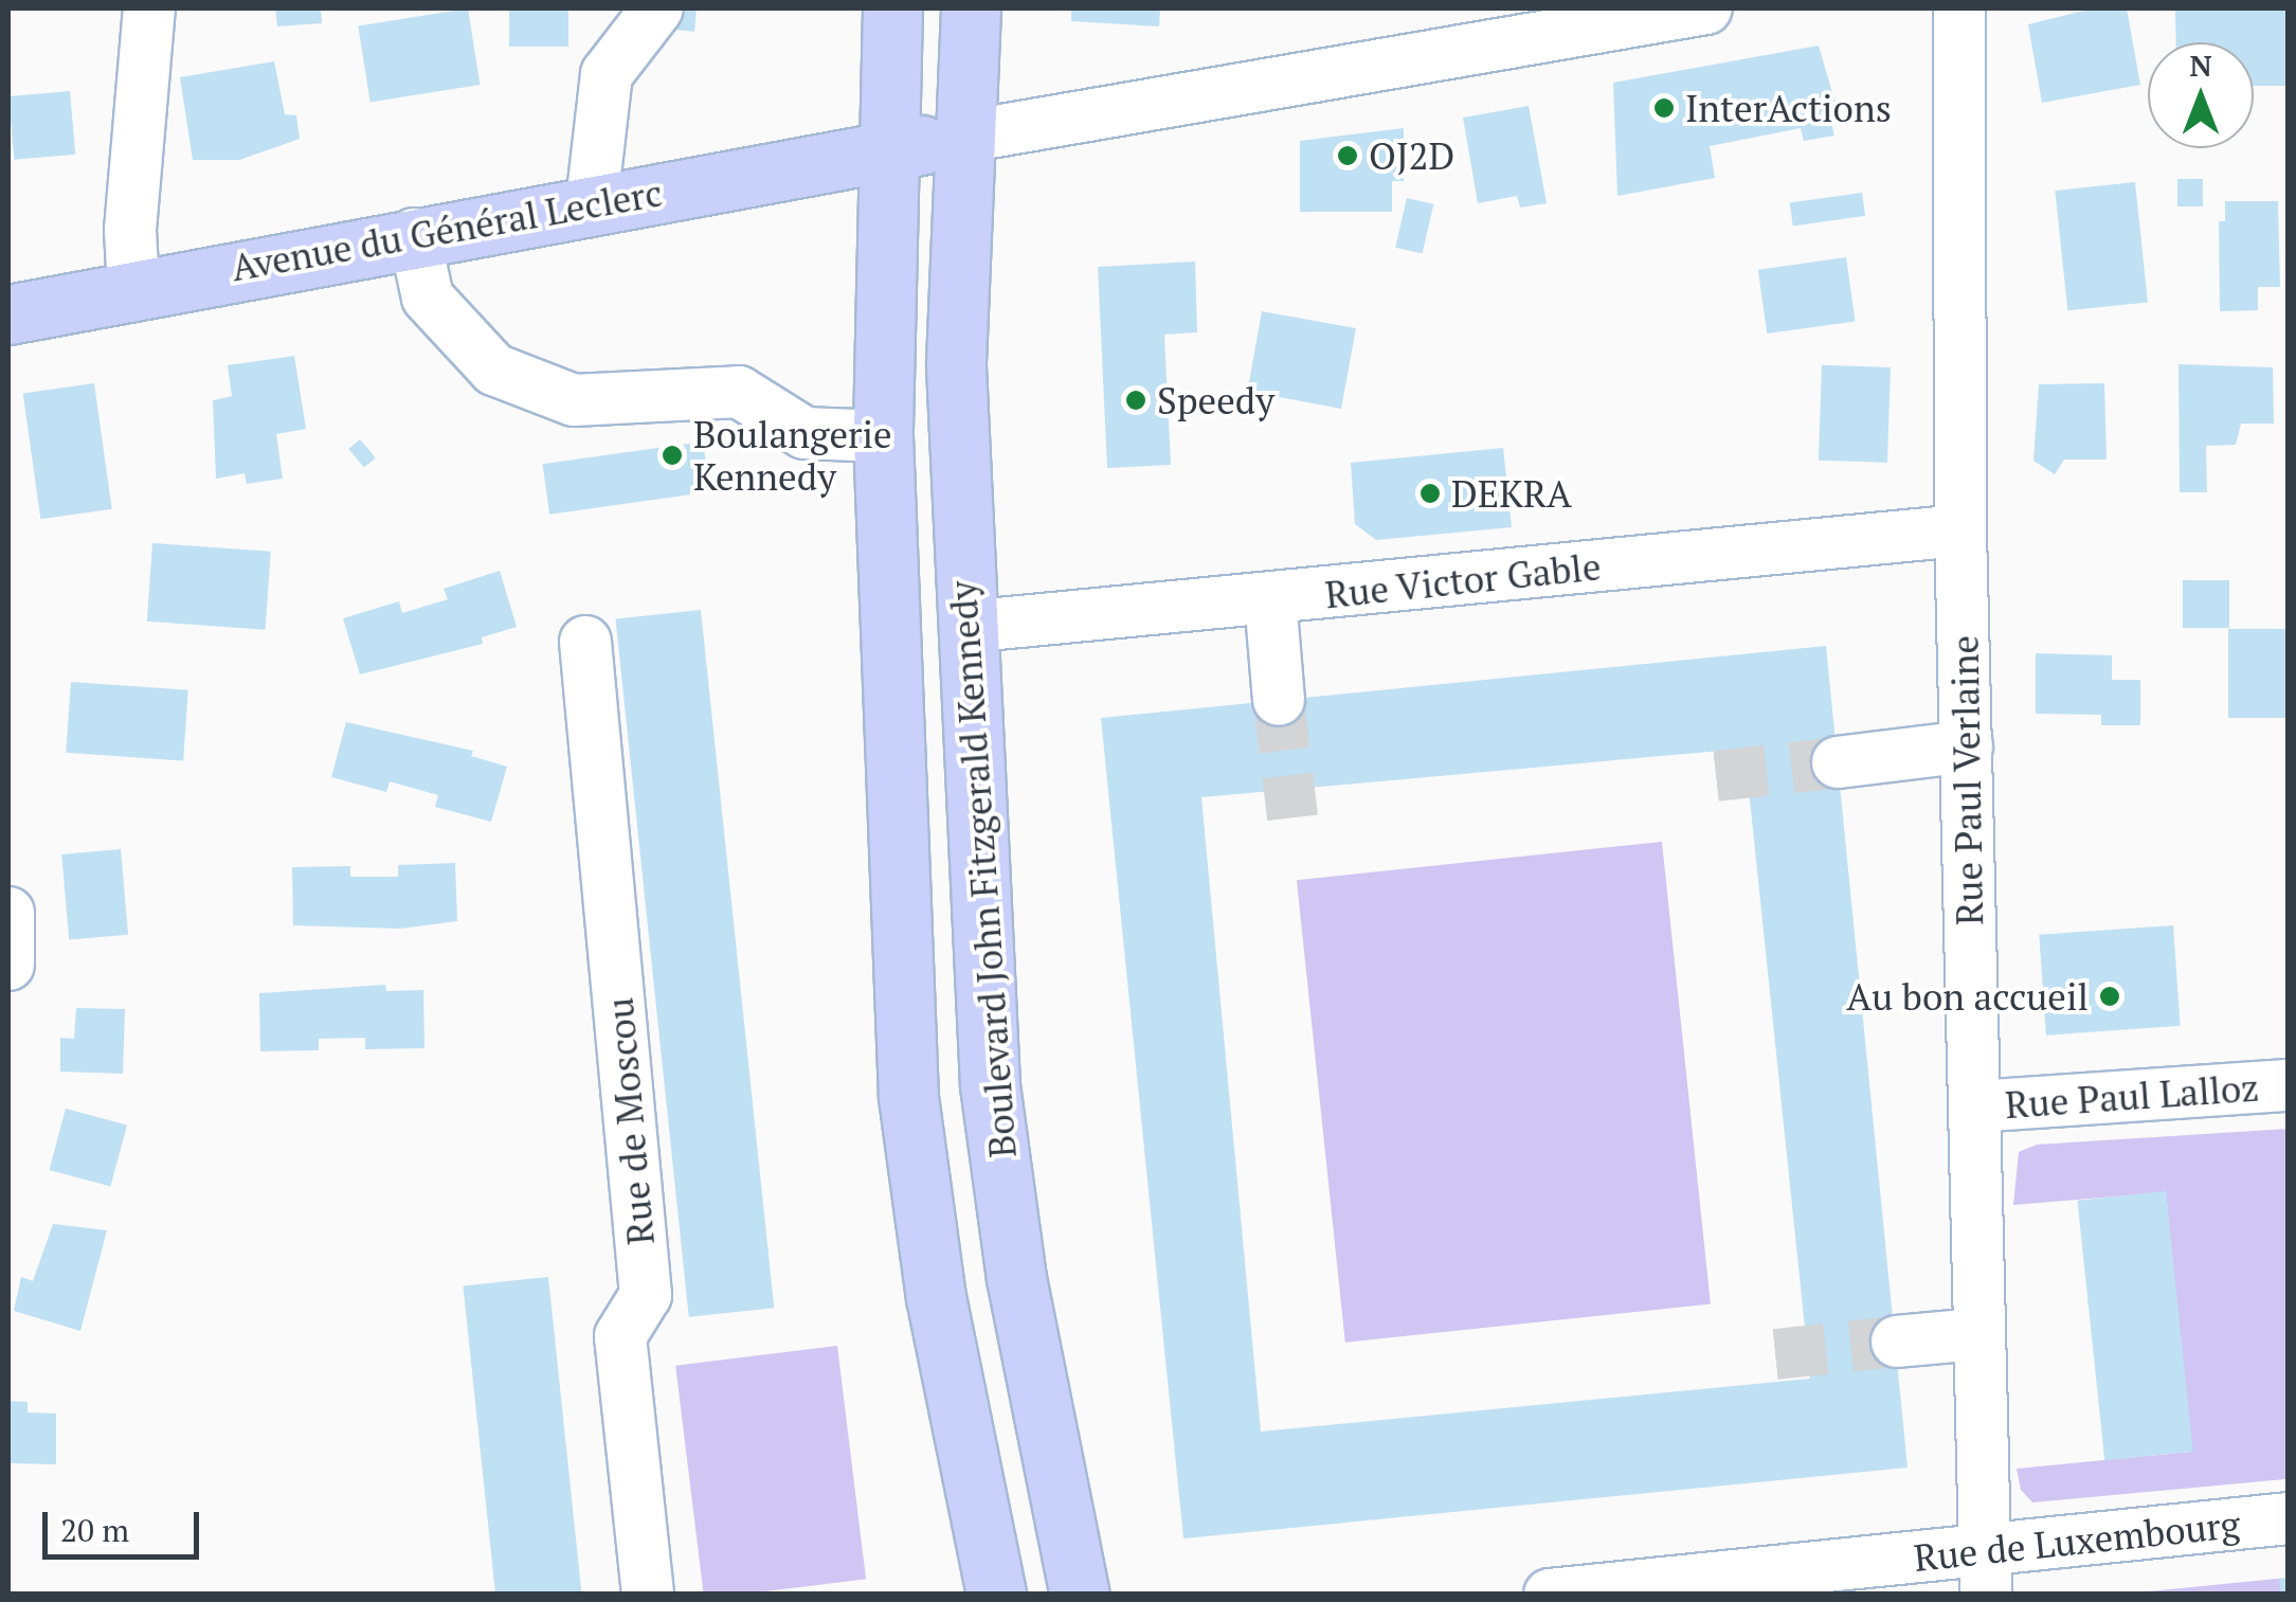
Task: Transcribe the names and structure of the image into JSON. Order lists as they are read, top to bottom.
{
  "streets": {
    "main road": ["Avenue du Général Leclerc", "Boulevard John Fitzgerald Kennedy"],
    "street": [
      "Rue Victor Gable",
      "Rue Paul Verlaine",
      "Rue Paul Lalloz",
      "Rue de Moscou",
      "Rue de Luxembourg"
    ]
  },
  "crossings": [
    ["Avenue du Général Leclerc", "Boulevard John Fitzgerald Kennedy"],
    ["Rue Victor Gable", "Rue Paul Verlaine"],
    ["Rue Victor Gable", "Boulevard John Fitzgerald Kennedy"],
    ["Rue Paul Verlaine", "Rue Paul Lalloz"],
    ["Rue Paul Verlaine", "Rue de Luxembourg"]
  ],
  "places": [
    "InterActions",
    "OJ2D",
    "Speedy",
    "Boulangerie Kennedy",
    "DEKRA",
    "Au bon accueil"
  ],
  "scale_bar": "20 m",
  "north": "top"
}
